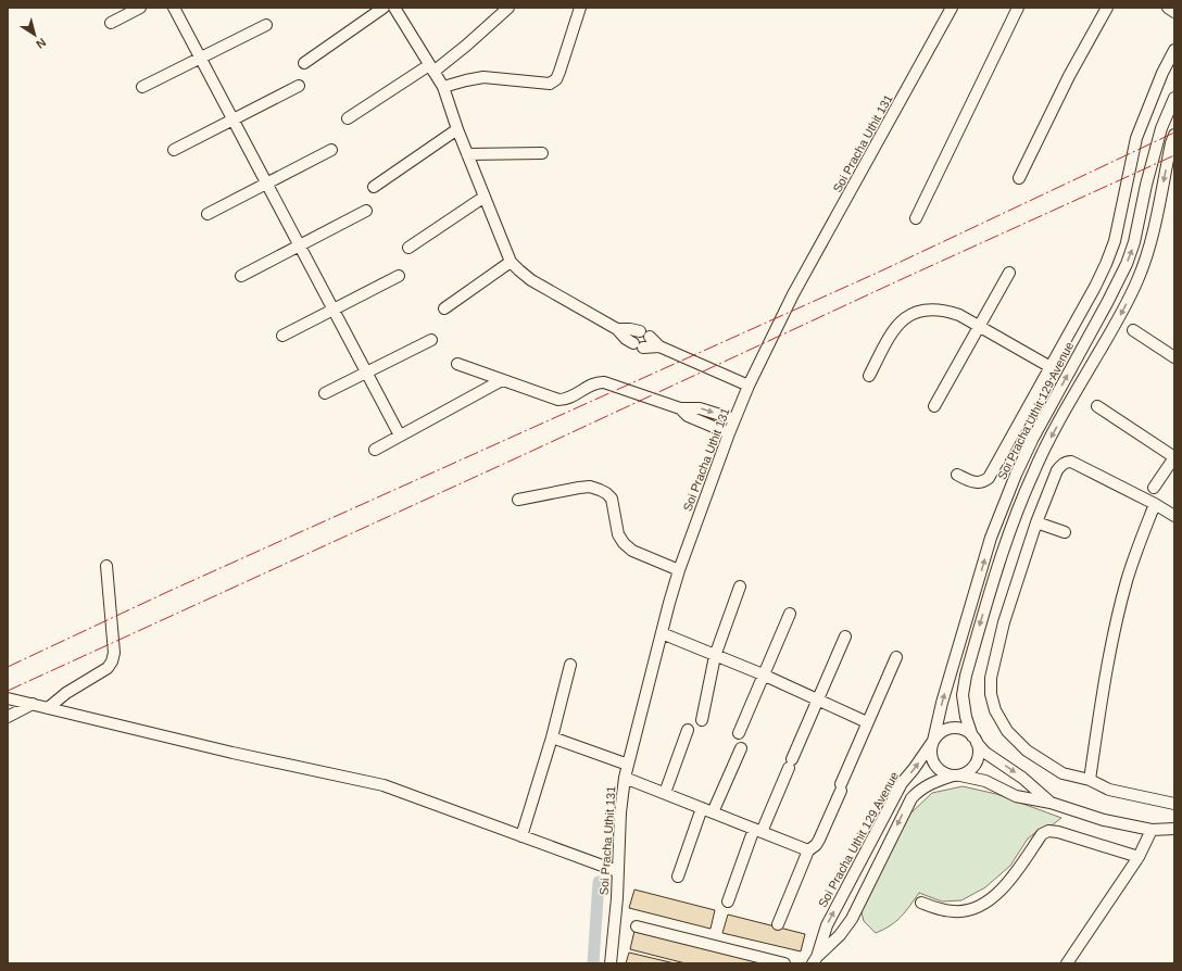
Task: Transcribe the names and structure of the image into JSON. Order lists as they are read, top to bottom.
{
  "streets": {
    "street": ["Soi Pracha Uthit 131", "Soi Pracha Uthit 129 Avenue"]
  },
  "north": "bottom right"
}
